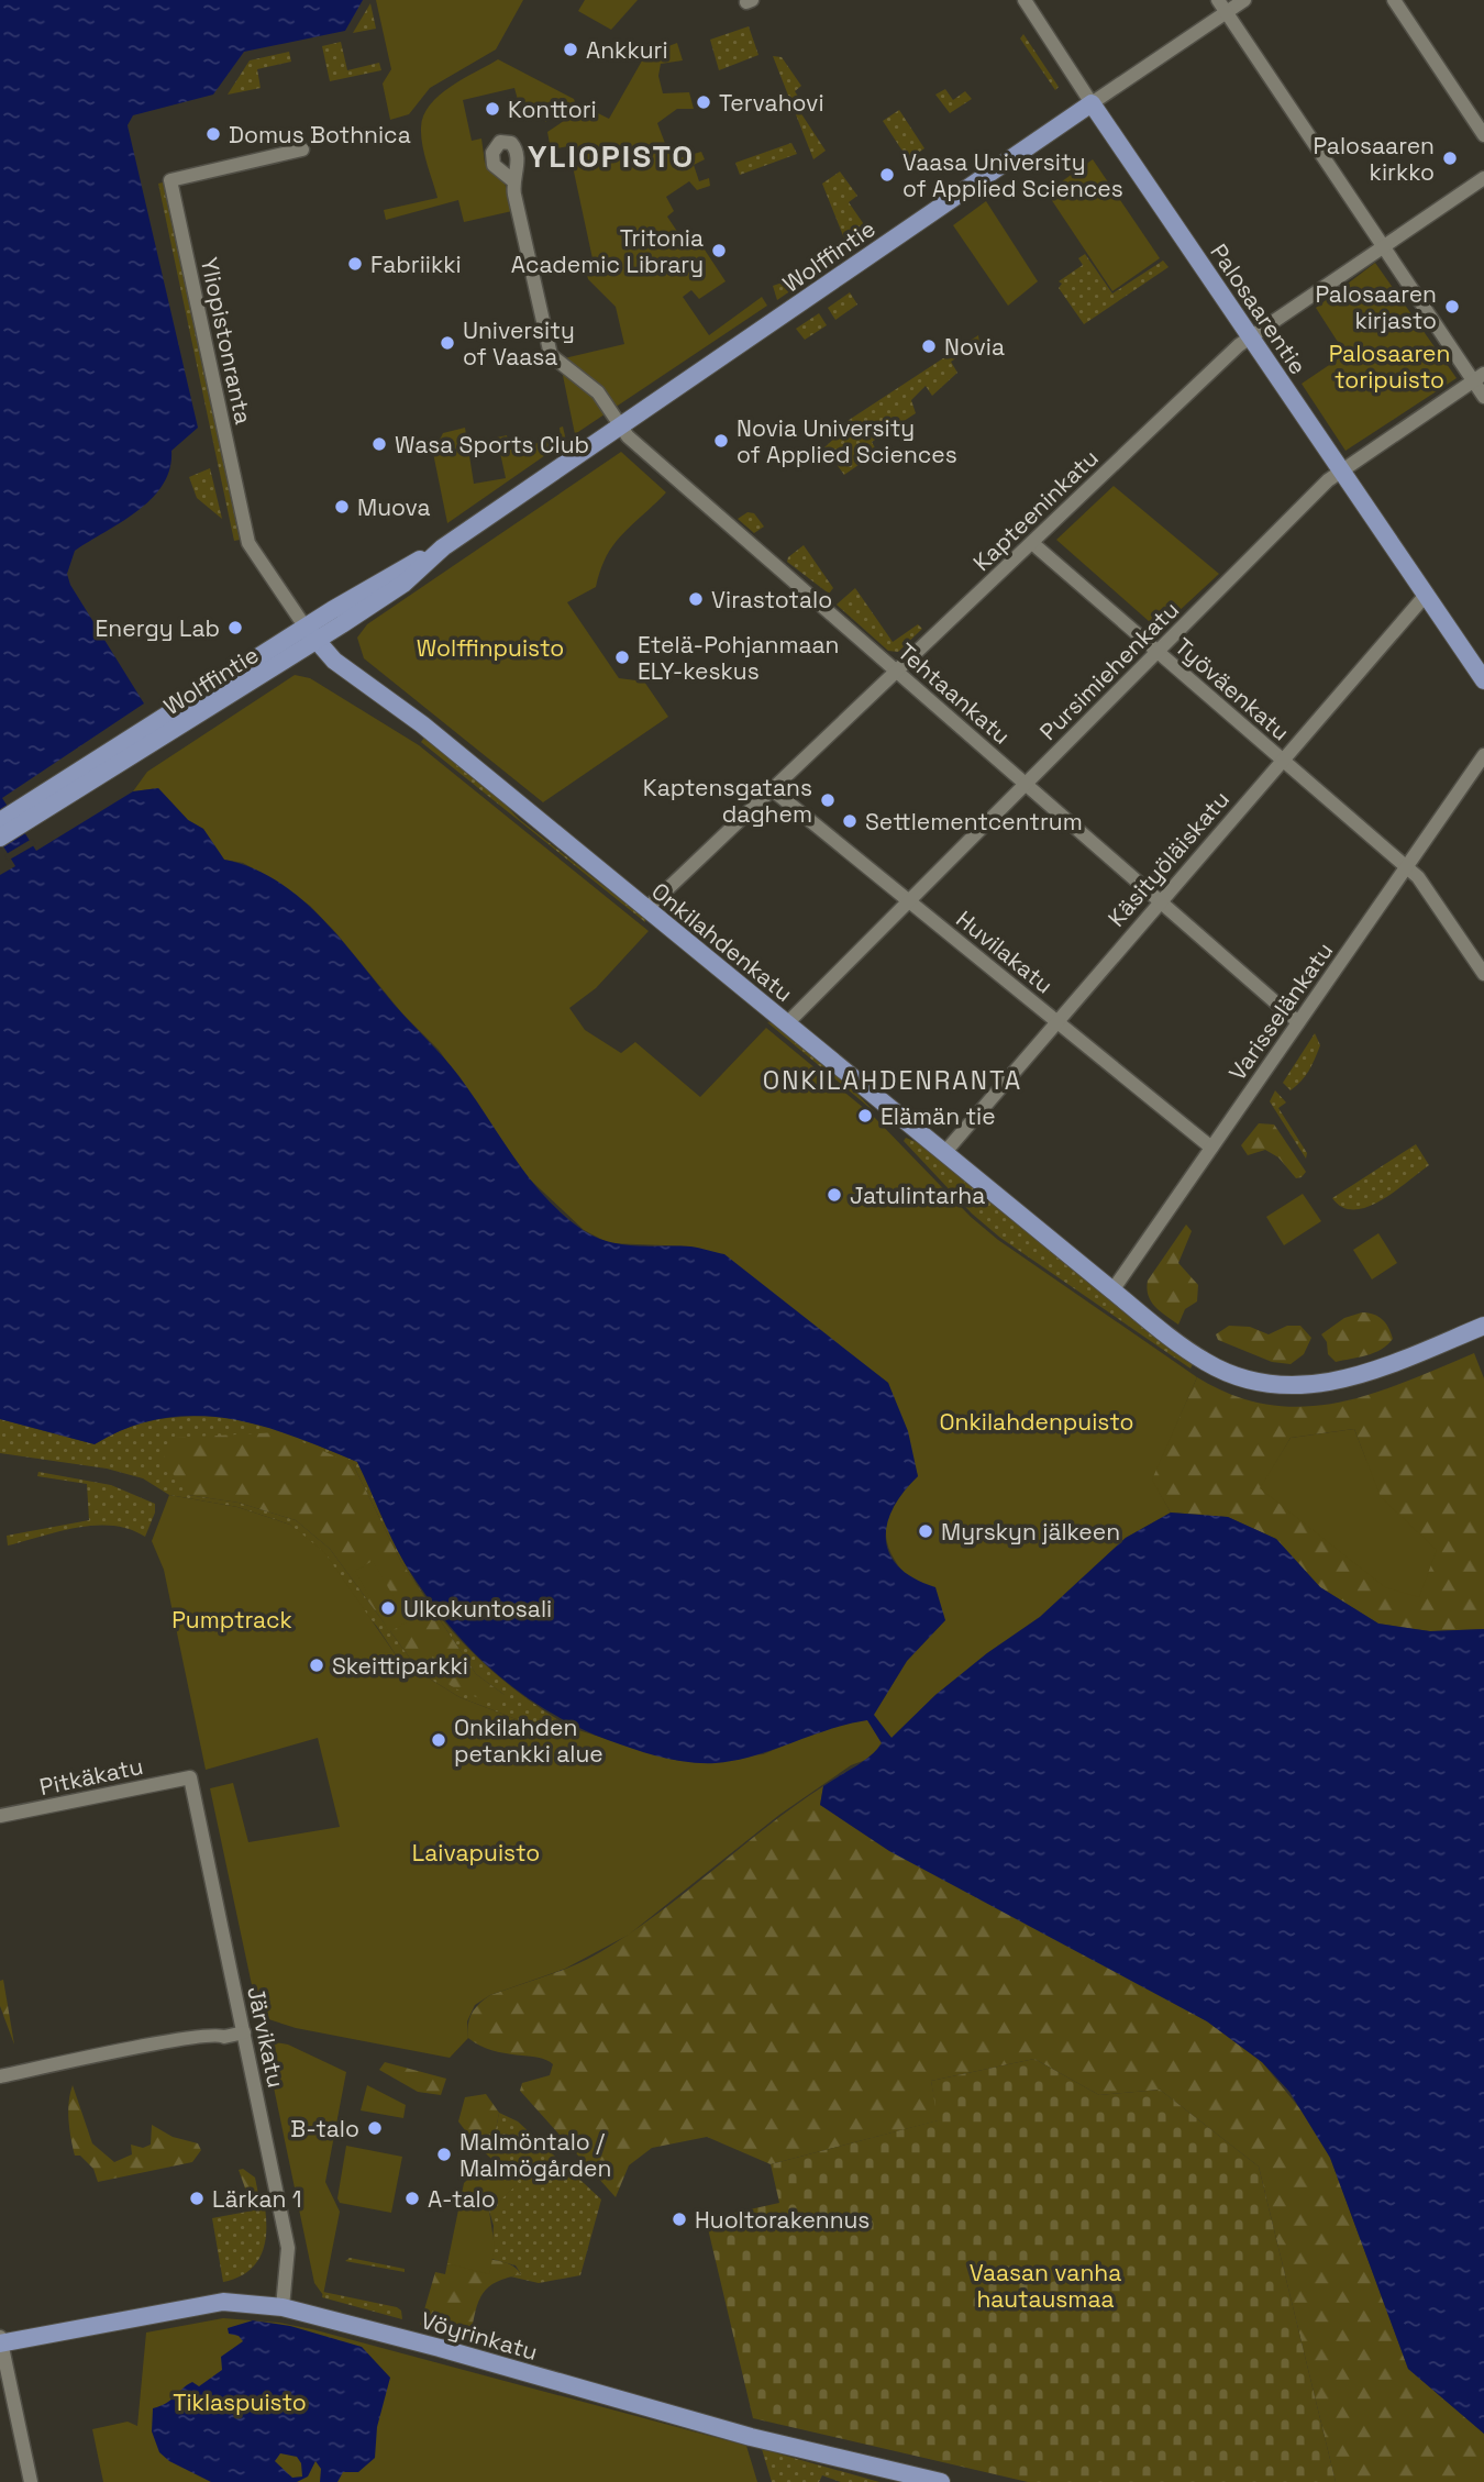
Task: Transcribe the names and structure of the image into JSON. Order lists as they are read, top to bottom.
{
  "streets": {
    "main road": [
      "Wolffintie",
      "Palosaarentie",
      "Onkilahdenkatu",
      "Vöyrinkatu"
    ],
    "street": [
      "Yliopistonranta",
      "Kapteeninkatu",
      "Pursimiehenkatu",
      "Työväenkatu",
      "Tehtaankatu",
      "Käsityöläiskatu",
      "Huvilakatu",
      "Varisselänkatu",
      "Pitkäkatu",
      "Järvikatu"
    ]
  },
  "crossings": [
    ["Wolffintie", "Palosaarentie"],
    ["Wolffintie", "Yliopistonranta"],
    ["Wolffintie", "Tehtaankatu"],
    ["Wolffintie", "Onkilahdenkatu"],
    ["Palosaarentie", "Kapteeninkatu"],
    ["Palosaarentie", "Pursimiehenkatu"],
    ["Palosaarentie", "Käsityöläiskatu"],
    ["Yliopistonranta", "Onkilahdenkatu"],
    ["Kapteeninkatu", "Työväenkatu"],
    ["Kapteeninkatu", "Tehtaankatu"],
    ["Kapteeninkatu", "Onkilahdenkatu"],
    ["Kapteeninkatu", "Huvilakatu"],
    ["Pursimiehenkatu", "Työväenkatu"],
    ["Pursimiehenkatu", "Tehtaankatu"],
    ["Pursimiehenkatu", "Onkilahdenkatu"],
    ["Pursimiehenkatu", "Huvilakatu"],
    ["Työväenkatu", "Käsityöläiskatu"],
    ["Työväenkatu", "Varisselänkatu"],
    ["Tehtaankatu", "Käsityöläiskatu"],
    ["Tehtaankatu", "Varisselänkatu"],
    ["Käsityöläiskatu", "Onkilahdenkatu"],
    ["Käsityöläiskatu", "Huvilakatu"],
    ["Onkilahdenkatu", "Varisselänkatu"],
    ["Huvilakatu", "Varisselänkatu"],
    ["Pitkäkatu", "Järvikatu"],
    ["Järvikatu", "Vöyrinkatu"]
  ],
  "districts": ["YLIOPISTO", "ONKILAHDENRANTA"],
  "parks": [
    "Palosaaren toripuisto",
    "Wolffinpuisto",
    "Onkilahdenpuisto",
    "Pumptrack",
    "Laivapuisto",
    "Vaasan vanha hautausmaa",
    "Tiklaspuisto"
  ],
  "places": [
    "Ankkuri",
    "Tervahovi",
    "Konttori",
    "Domus Bothnica",
    "Palosaaren kirkko",
    "Vaasa University of Applied Sciences",
    "Tritonia Academic Library",
    "Fabriikki",
    "Palosaaren kirjasto",
    "University of Vaasa",
    "Novia",
    "Novia University of Applied Sciences",
    "Wasa Sports Club",
    "Muova",
    "Virastotalo",
    "Energy Lab",
    "Etelä-Pohjanmaan ELY-keskus",
    "Kaptensgatans daghem",
    "Settlementcentrum",
    "Elämän tie",
    "Jatulintarha",
    "Myrskyn jälkeen",
    "Ulkokuntosali",
    "Skeittiparkki",
    "Onkilahden petankki alue",
    "B-talo",
    "Malmöntalo / Malmögården",
    "Lärkan 1",
    "A-talo",
    "Huoltorakennus"
  ]
}
